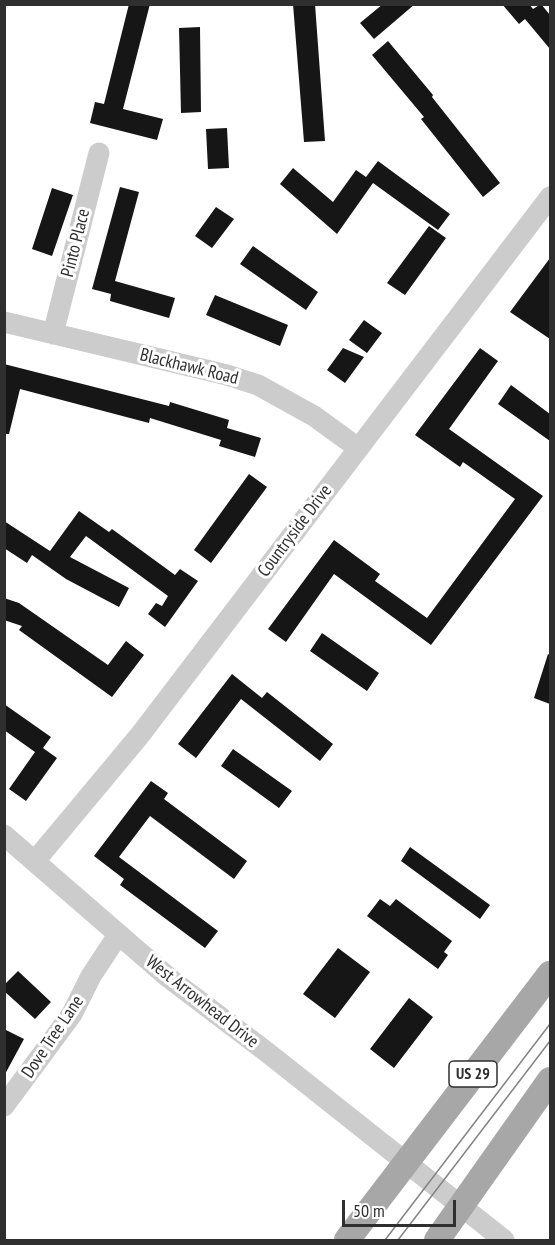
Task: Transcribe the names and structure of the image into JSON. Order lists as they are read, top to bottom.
{
  "streets": {
    "main road": ["US 29"],
    "street": [
      "Pinto Place",
      "Blackhawk Road",
      "Countryside Drive",
      "West Arrowhead Drive",
      "Dove Tree Lane"
    ]
  },
  "crossings": [
    ["Pinto Place", "Blackhawk Road"],
    ["Blackhawk Road", "Countryside Drive"],
    ["Countryside Drive", "West Arrowhead Drive"],
    ["West Arrowhead Drive", "Dove Tree Lane"],
    ["West Arrowhead Drive", "US 29"]
  ],
  "scale_bar": "50 m"
}
